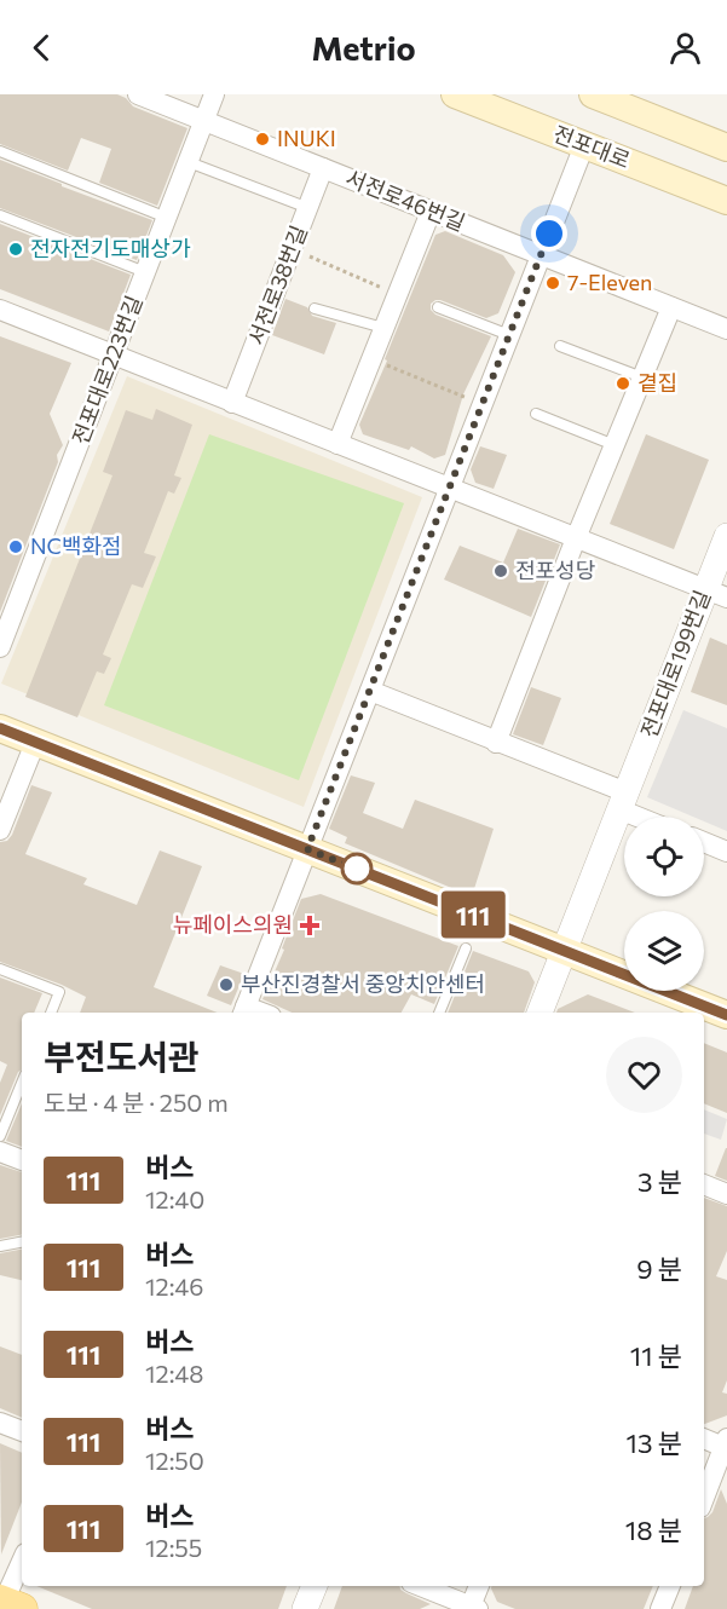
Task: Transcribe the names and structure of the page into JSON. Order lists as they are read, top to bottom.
{
  "streets": {
    "main road": ["전포대로"],
    "street": [
      "서전로46번길",
      "서전로38번길",
      "전포대로223번길",
      "전포대로199번길"
    ]
  },
  "crossings": [
    ["서전로46번길", "서전로38번길"],
    ["서전로46번길", "전포대로223번길"]
  ],
  "places": {
    "other": [
      "INUKI",
      "전자전기도매상가",
      "7-Eleven",
      "곁집",
      "NC백화점",
      "전포성당",
      "부산진경찰서 중앙치안센터"
    ],
    "health": ["뉴페이스의원"]
  },
  "lines": ["bus line 111"],
  "page": {
    "header": "Metrio",
    "on_map": "111",
    "heading": ["부전도서관", "도보 · 4 분 · 250 m"],
    "list": [
      {
        "mark": "111",
        "name": "버스",
        "note": "12:40",
        "value": "3 분"
      },
      {
        "mark": "111",
        "name": "버스",
        "note": "12:46",
        "value": "9 분"
      },
      {
        "mark": "111",
        "name": "버스",
        "note": "12:48",
        "value": "11 분"
      },
      {
        "mark": "111",
        "name": "버스",
        "note": "12:50",
        "value": "13 분"
      },
      {
        "mark": "111",
        "name": "버스",
        "note": "12:55",
        "value": "18 분"
      }
    ]
  }
}
